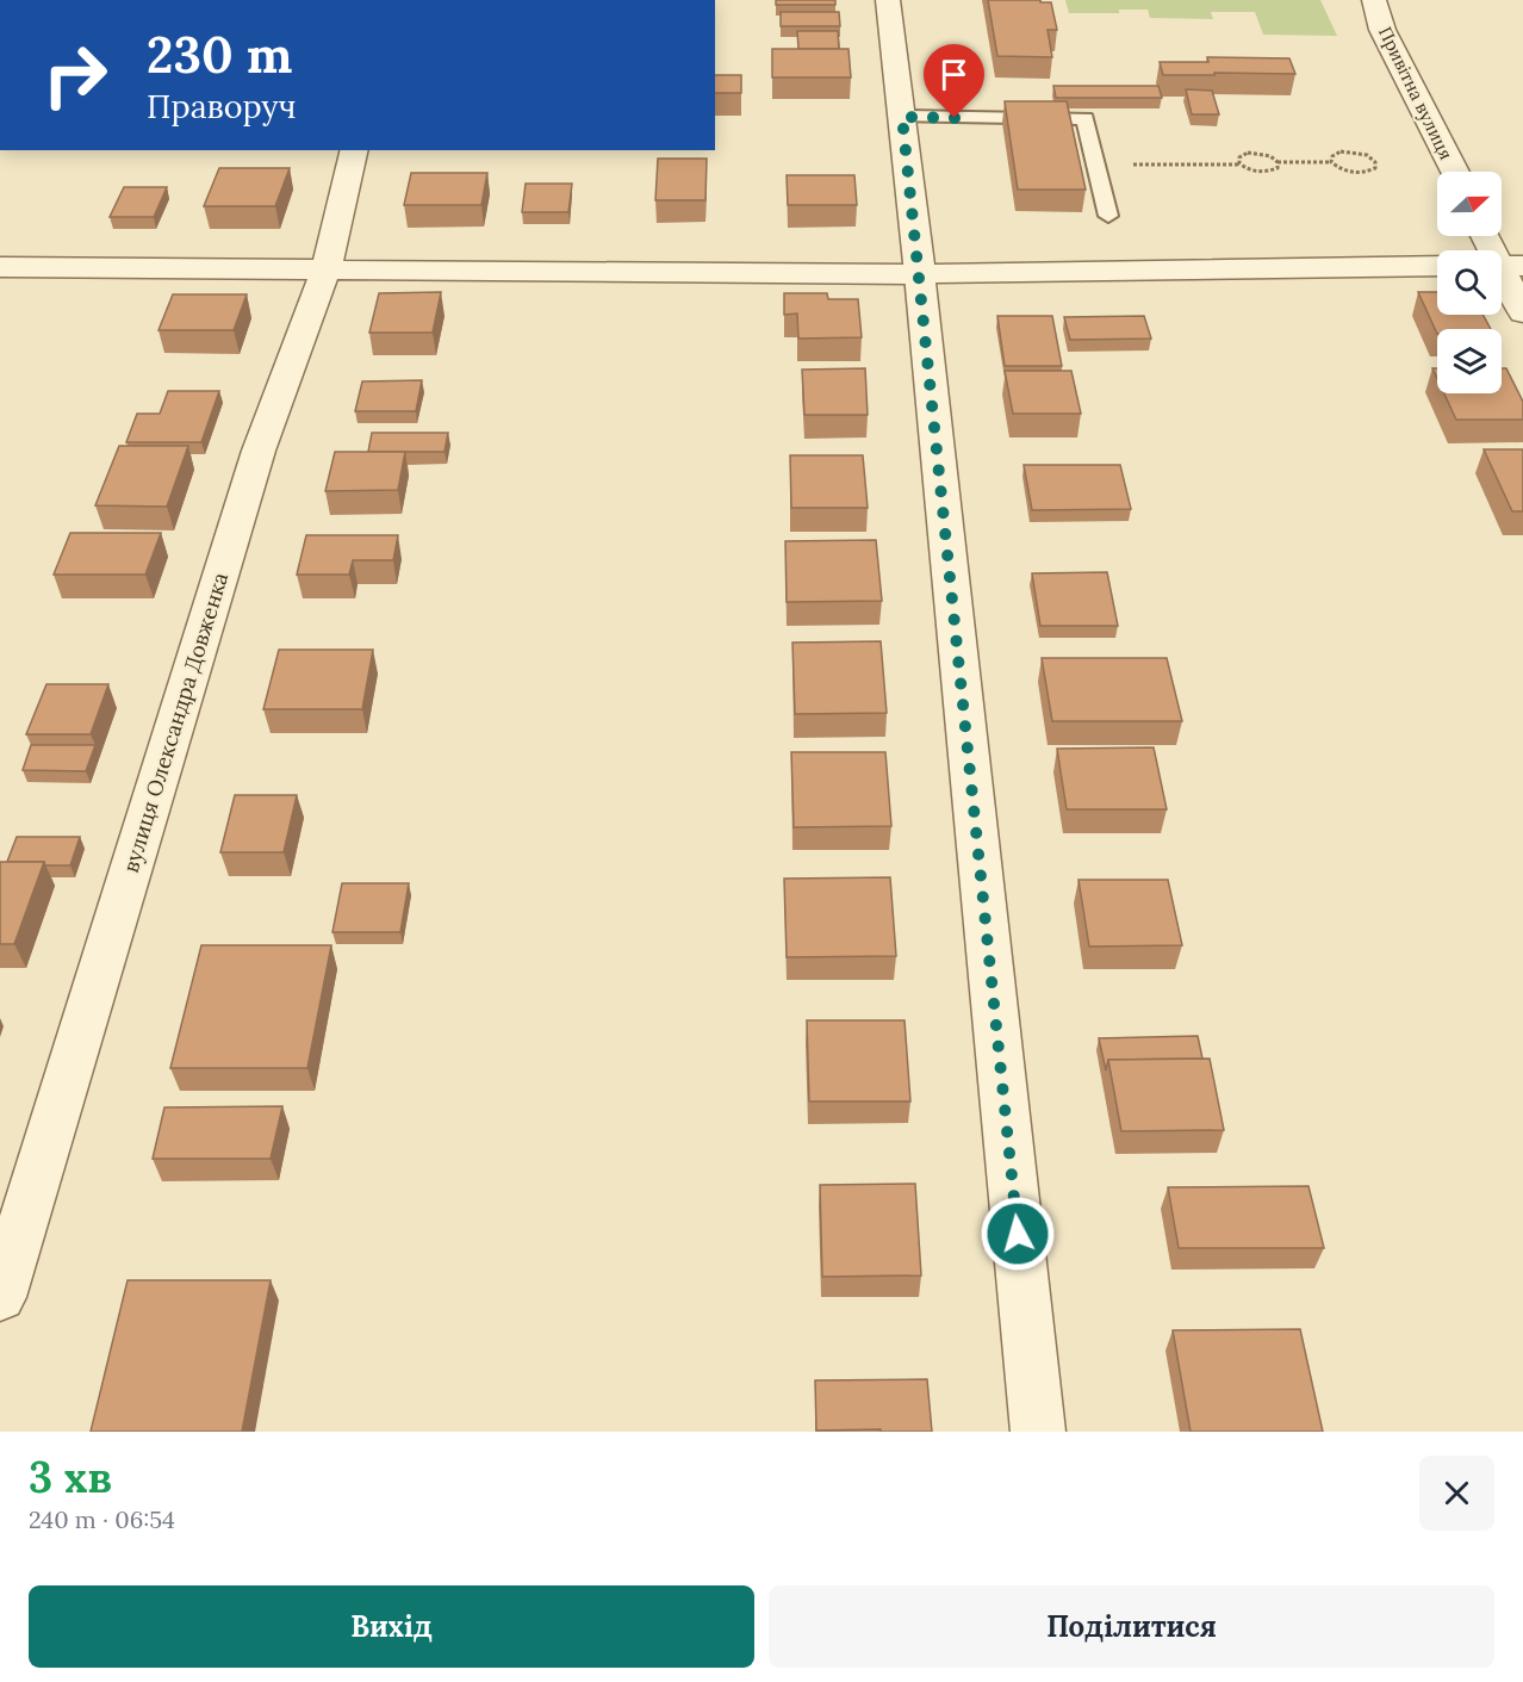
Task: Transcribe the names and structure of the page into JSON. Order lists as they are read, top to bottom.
{
  "streets": {
    "street": ["Привітна вулиця", "вулиця Олександра Довженка"]
  },
  "north": "right",
  "page": {
    "turn": ["230 m", "Праворуч"],
    "heading": ["3 хв", "240 m · 06:54"],
    "buttons": ["Вихід", "Поділитися"]
  }
}
